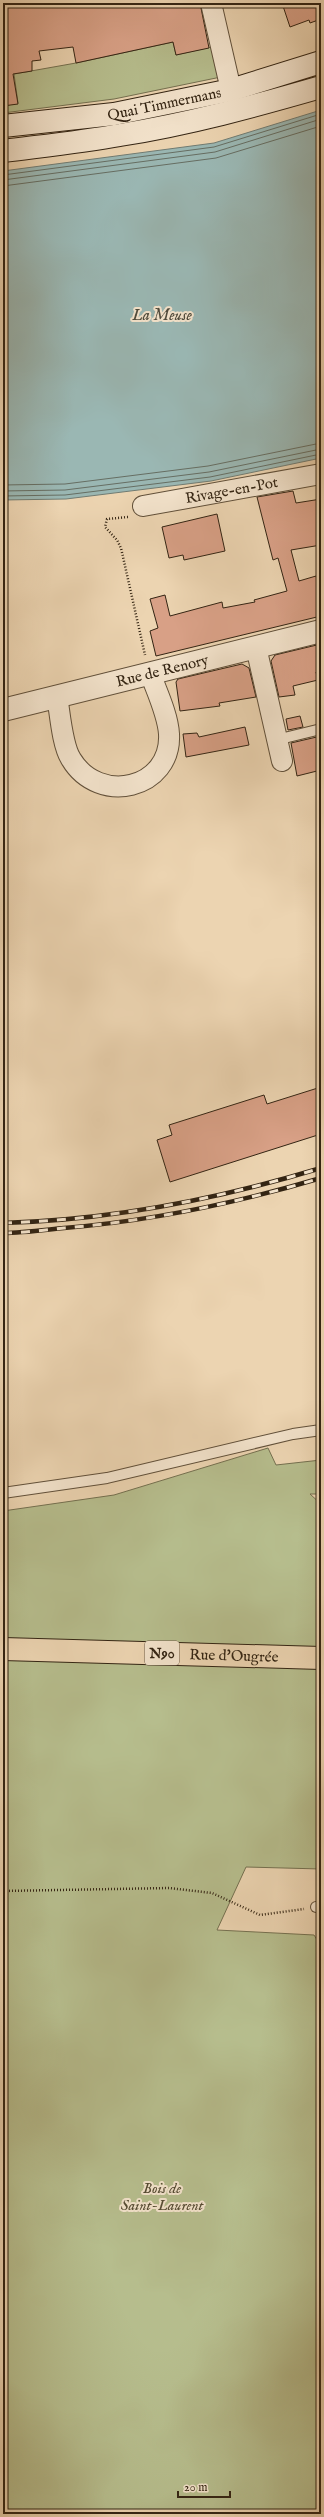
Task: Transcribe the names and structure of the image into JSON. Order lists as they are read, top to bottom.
{
  "streets": {
    "main road": [
      "Quai Timmermans",
      "Rue de Renory",
      "N90",
      "Rue d'Ougrée"
    ],
    "street": ["Rivage-en-Pot"]
  },
  "water": ["La Meuse"],
  "parks": ["Bois de Saint-Laurent"],
  "scale_bar": "20 m"
}
